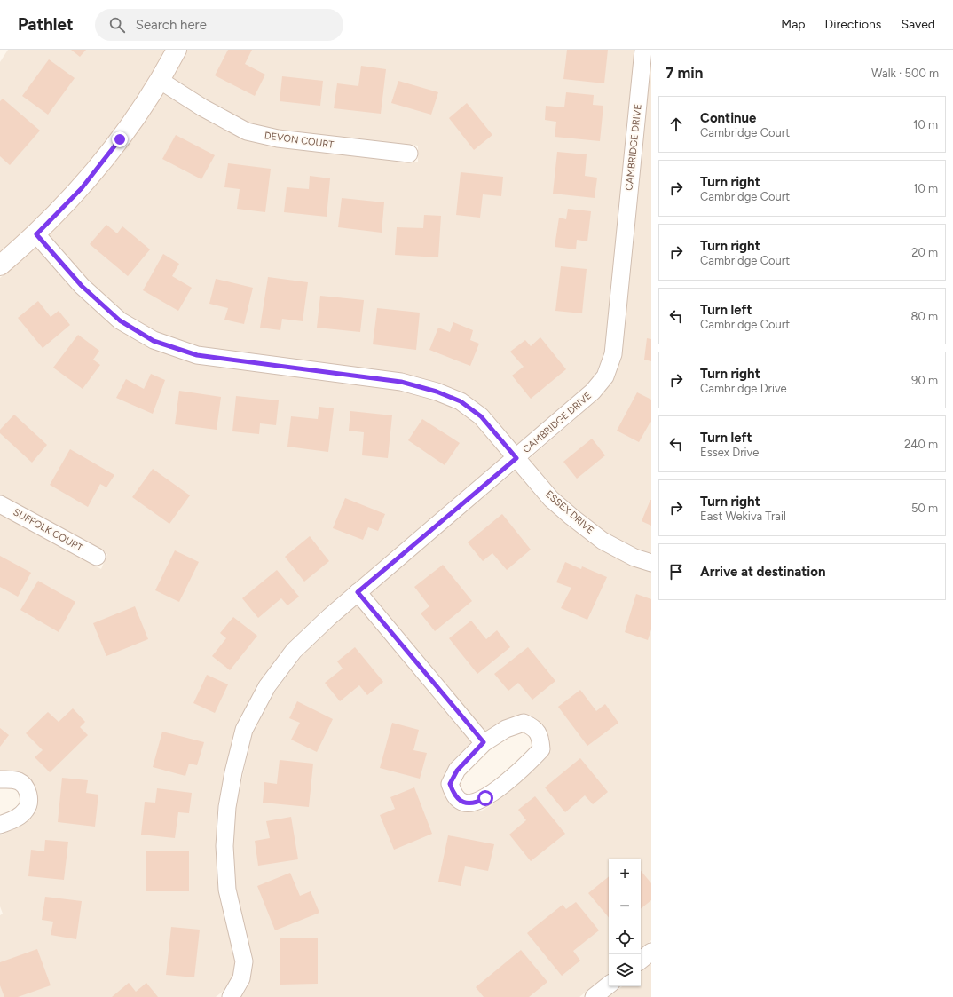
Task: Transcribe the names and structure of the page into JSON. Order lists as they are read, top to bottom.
{
  "streets": {
    "street": [
      "DEVON COURT",
      "CAMBRIDGE DRIVE",
      "ESSEX DRIVE",
      "SUFFOLK COURT"
    ]
  },
  "crossings": [
    ["CAMBRIDGE DRIVE", "ESSEX DRIVE"]
  ],
  "page": {
    "header": "Pathlet",
    "search": "Search here",
    "nav": ["Map", "Directions", "Saved"],
    "heading": ["7 min", "Walk · 500 m"],
    "list": [
      ["Continue", "Cambridge Court", "10 m"],
      ["Turn right", "Cambridge Court", "10 m"],
      ["Turn right", "Cambridge Court", "20 m"],
      ["Turn left", "Cambridge Court", "80 m"],
      ["Turn right", "Cambridge Drive", "90 m"],
      ["Turn left", "Essex Drive", "240 m"],
      ["Turn right", "East Wekiva Trail", "50 m"],
      "Arrive at destination"
    ],
    "map_buttons": ["+", "−"]
  }
}
